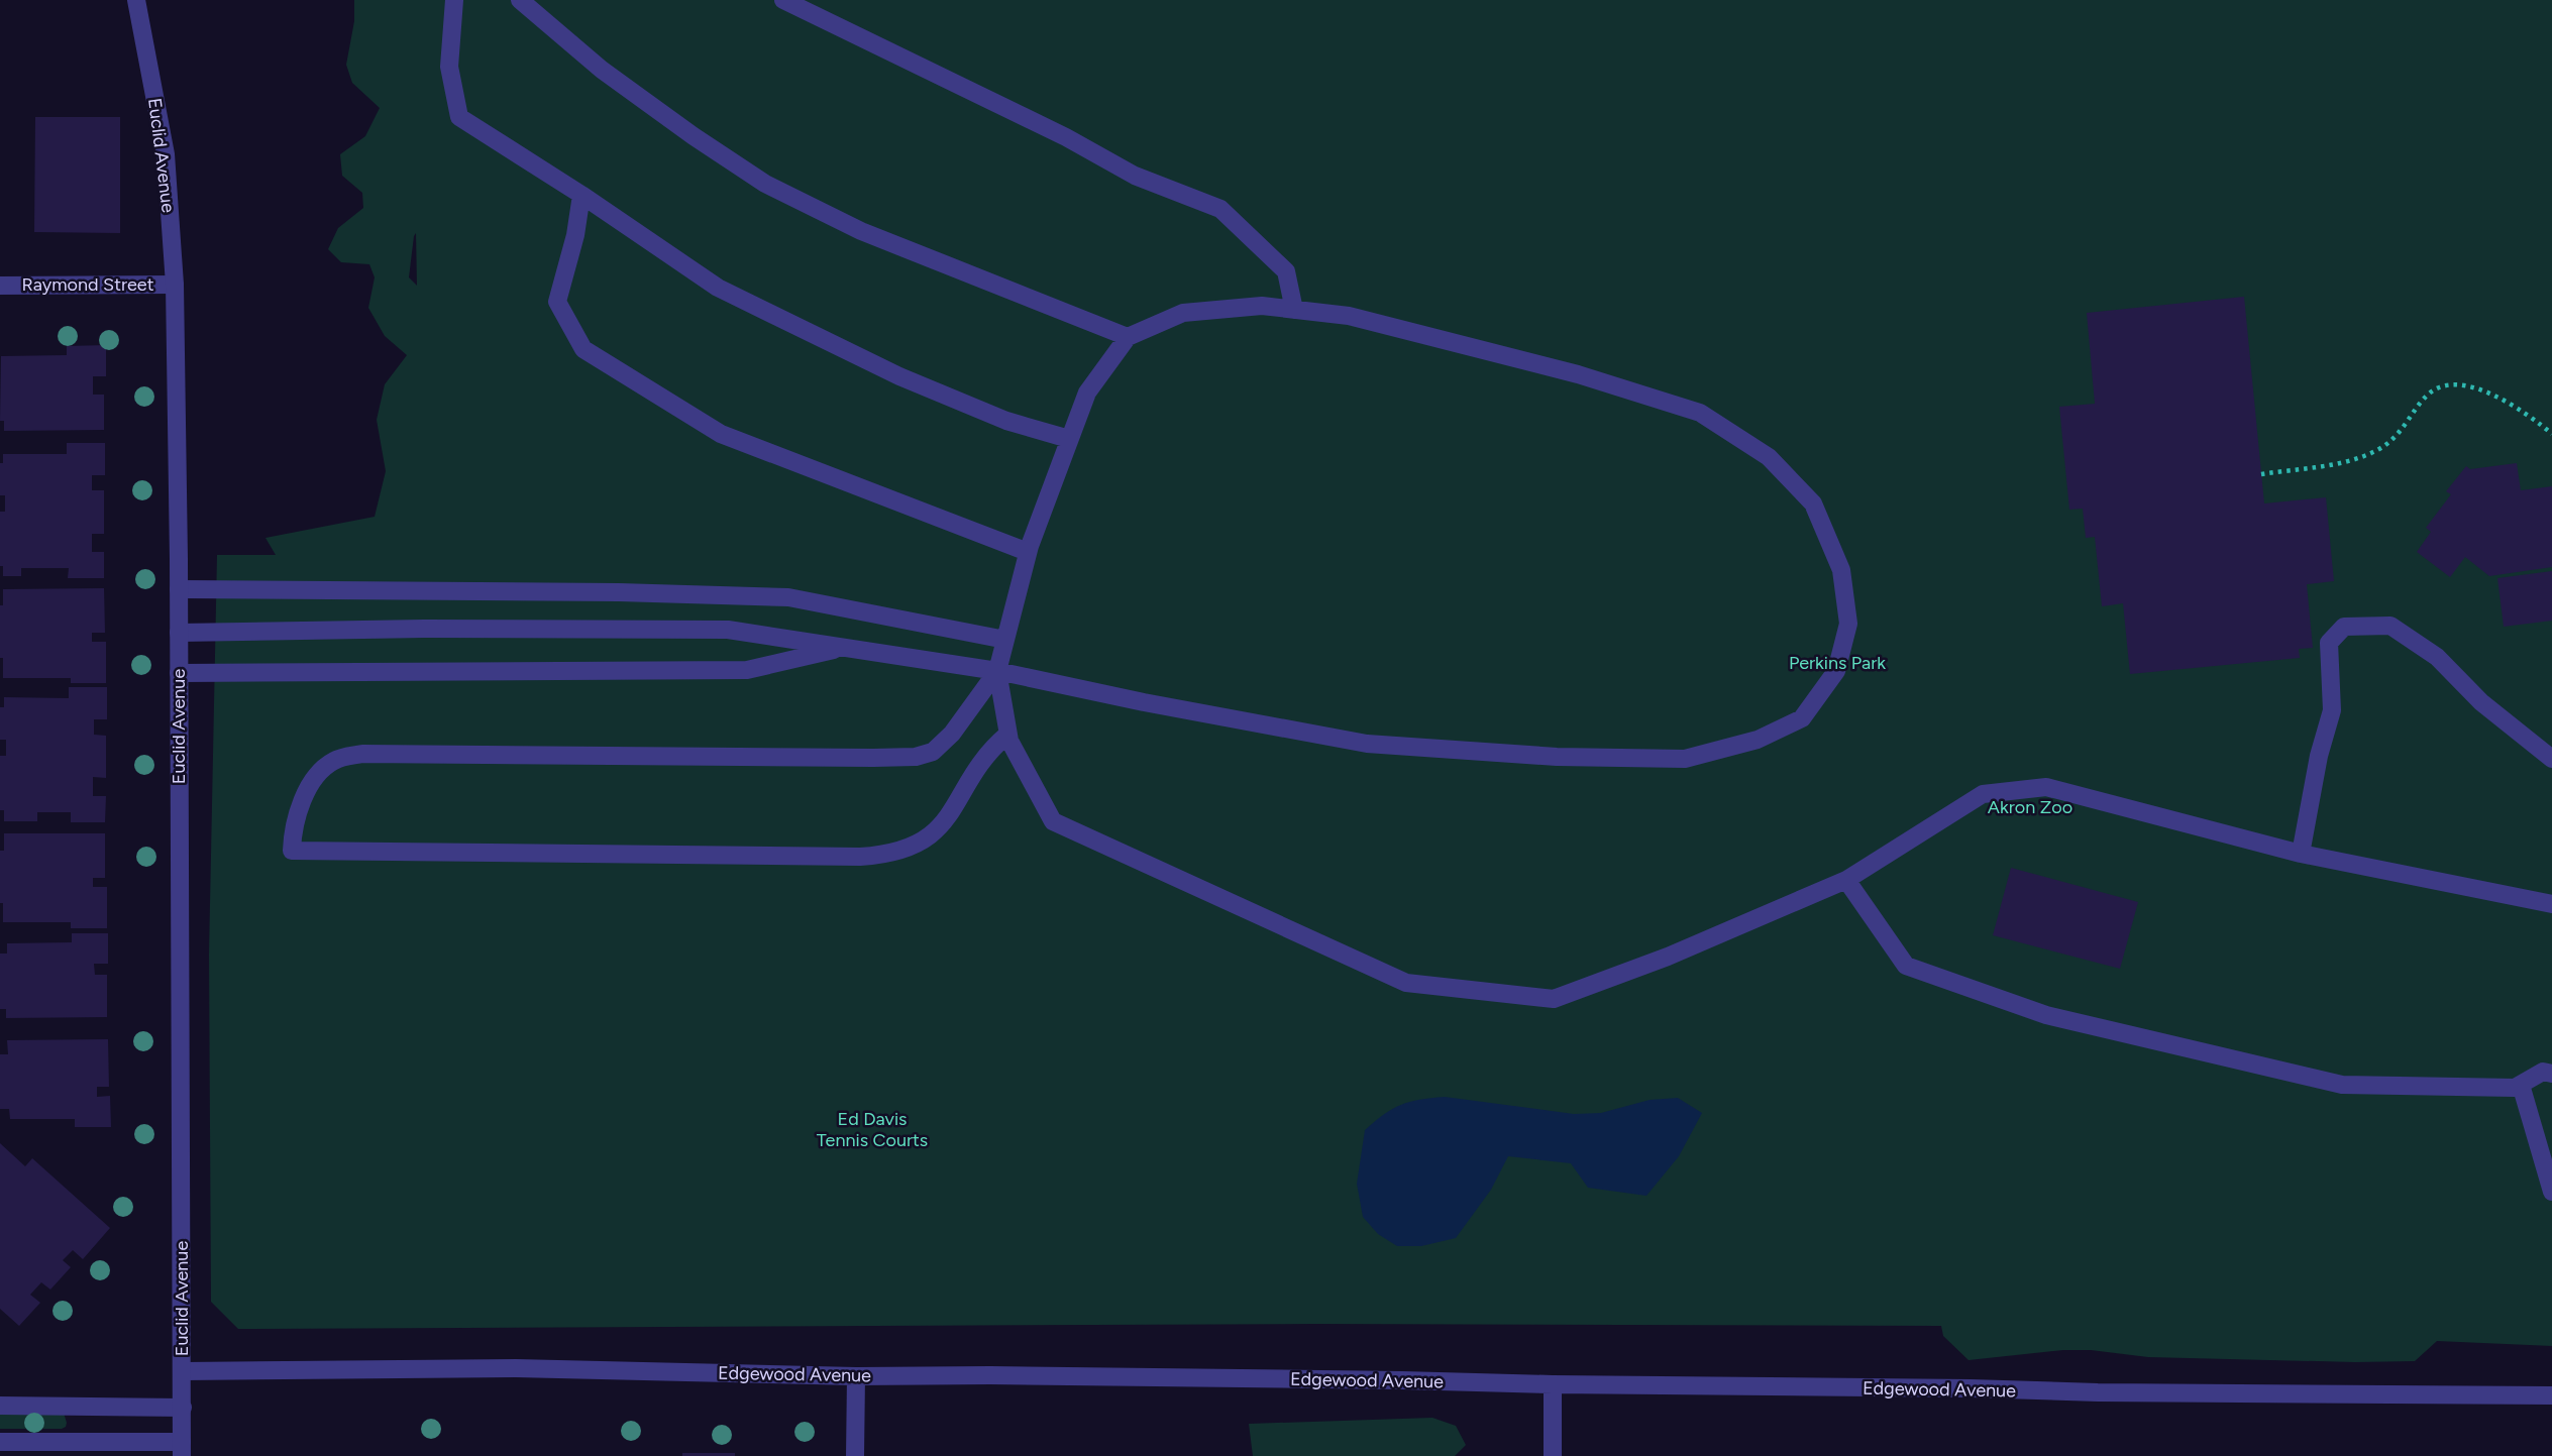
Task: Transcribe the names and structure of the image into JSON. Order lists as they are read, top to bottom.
{
  "streets": {
    "street": ["Euclid Avenue", "Raymond Street", "Edgewood Avenue"]
  },
  "crossings": [
    ["Euclid Avenue", "Raymond Street"],
    ["Euclid Avenue", "Edgewood Avenue"]
  ],
  "parks": ["Perkins Park", "Akron Zoo", "Ed Davis Tennis Courts"]
}
